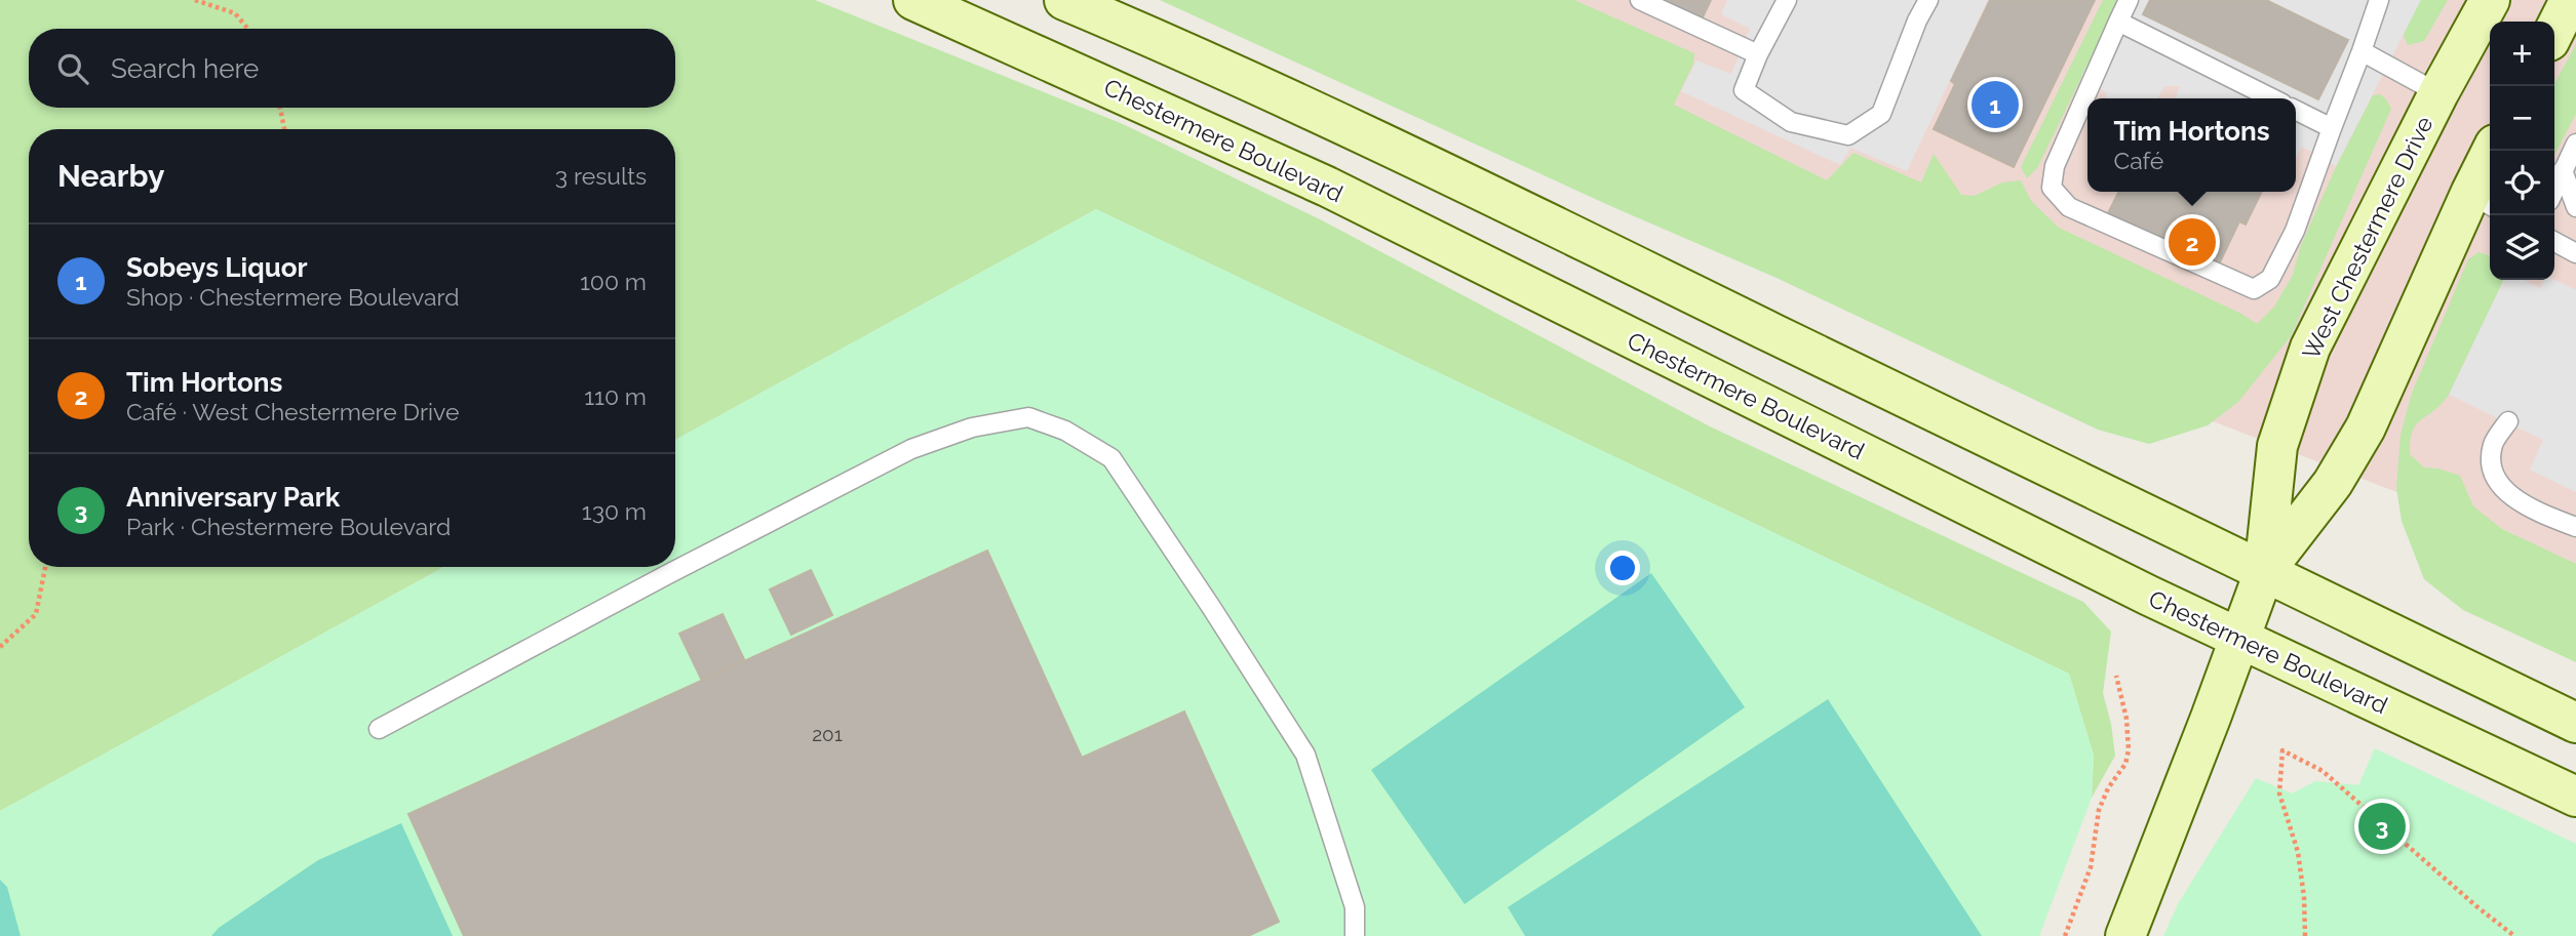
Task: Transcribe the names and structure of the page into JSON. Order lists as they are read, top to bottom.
{
  "streets": {
    "main road": ["Chestermere Boulevard", "West Chestermere Drive"]
  },
  "crossings": [
    ["Chestermere Boulevard", "West Chestermere Drive"]
  ],
  "house_numbers": ["201"],
  "page": {
    "map_buttons": ["+", "−"],
    "search": "Search here",
    "pins": ["1", "2", "3"],
    "popup": ["Tim Hortons", "Café"],
    "heading": ["Nearby", "3 results"],
    "list": [
      {
        "mark": "1",
        "name": "Sobeys Liquor",
        "note": "Shop · Chestermere Boulevard",
        "value": "100 m"
      },
      {
        "mark": "2",
        "name": "Tim Hortons",
        "note": "Café · West Chestermere Drive",
        "value": "110 m"
      },
      {
        "mark": "3",
        "name": "Anniversary Park",
        "note": "Park · Chestermere Boulevard",
        "value": "130 m"
      }
    ]
  }
}
